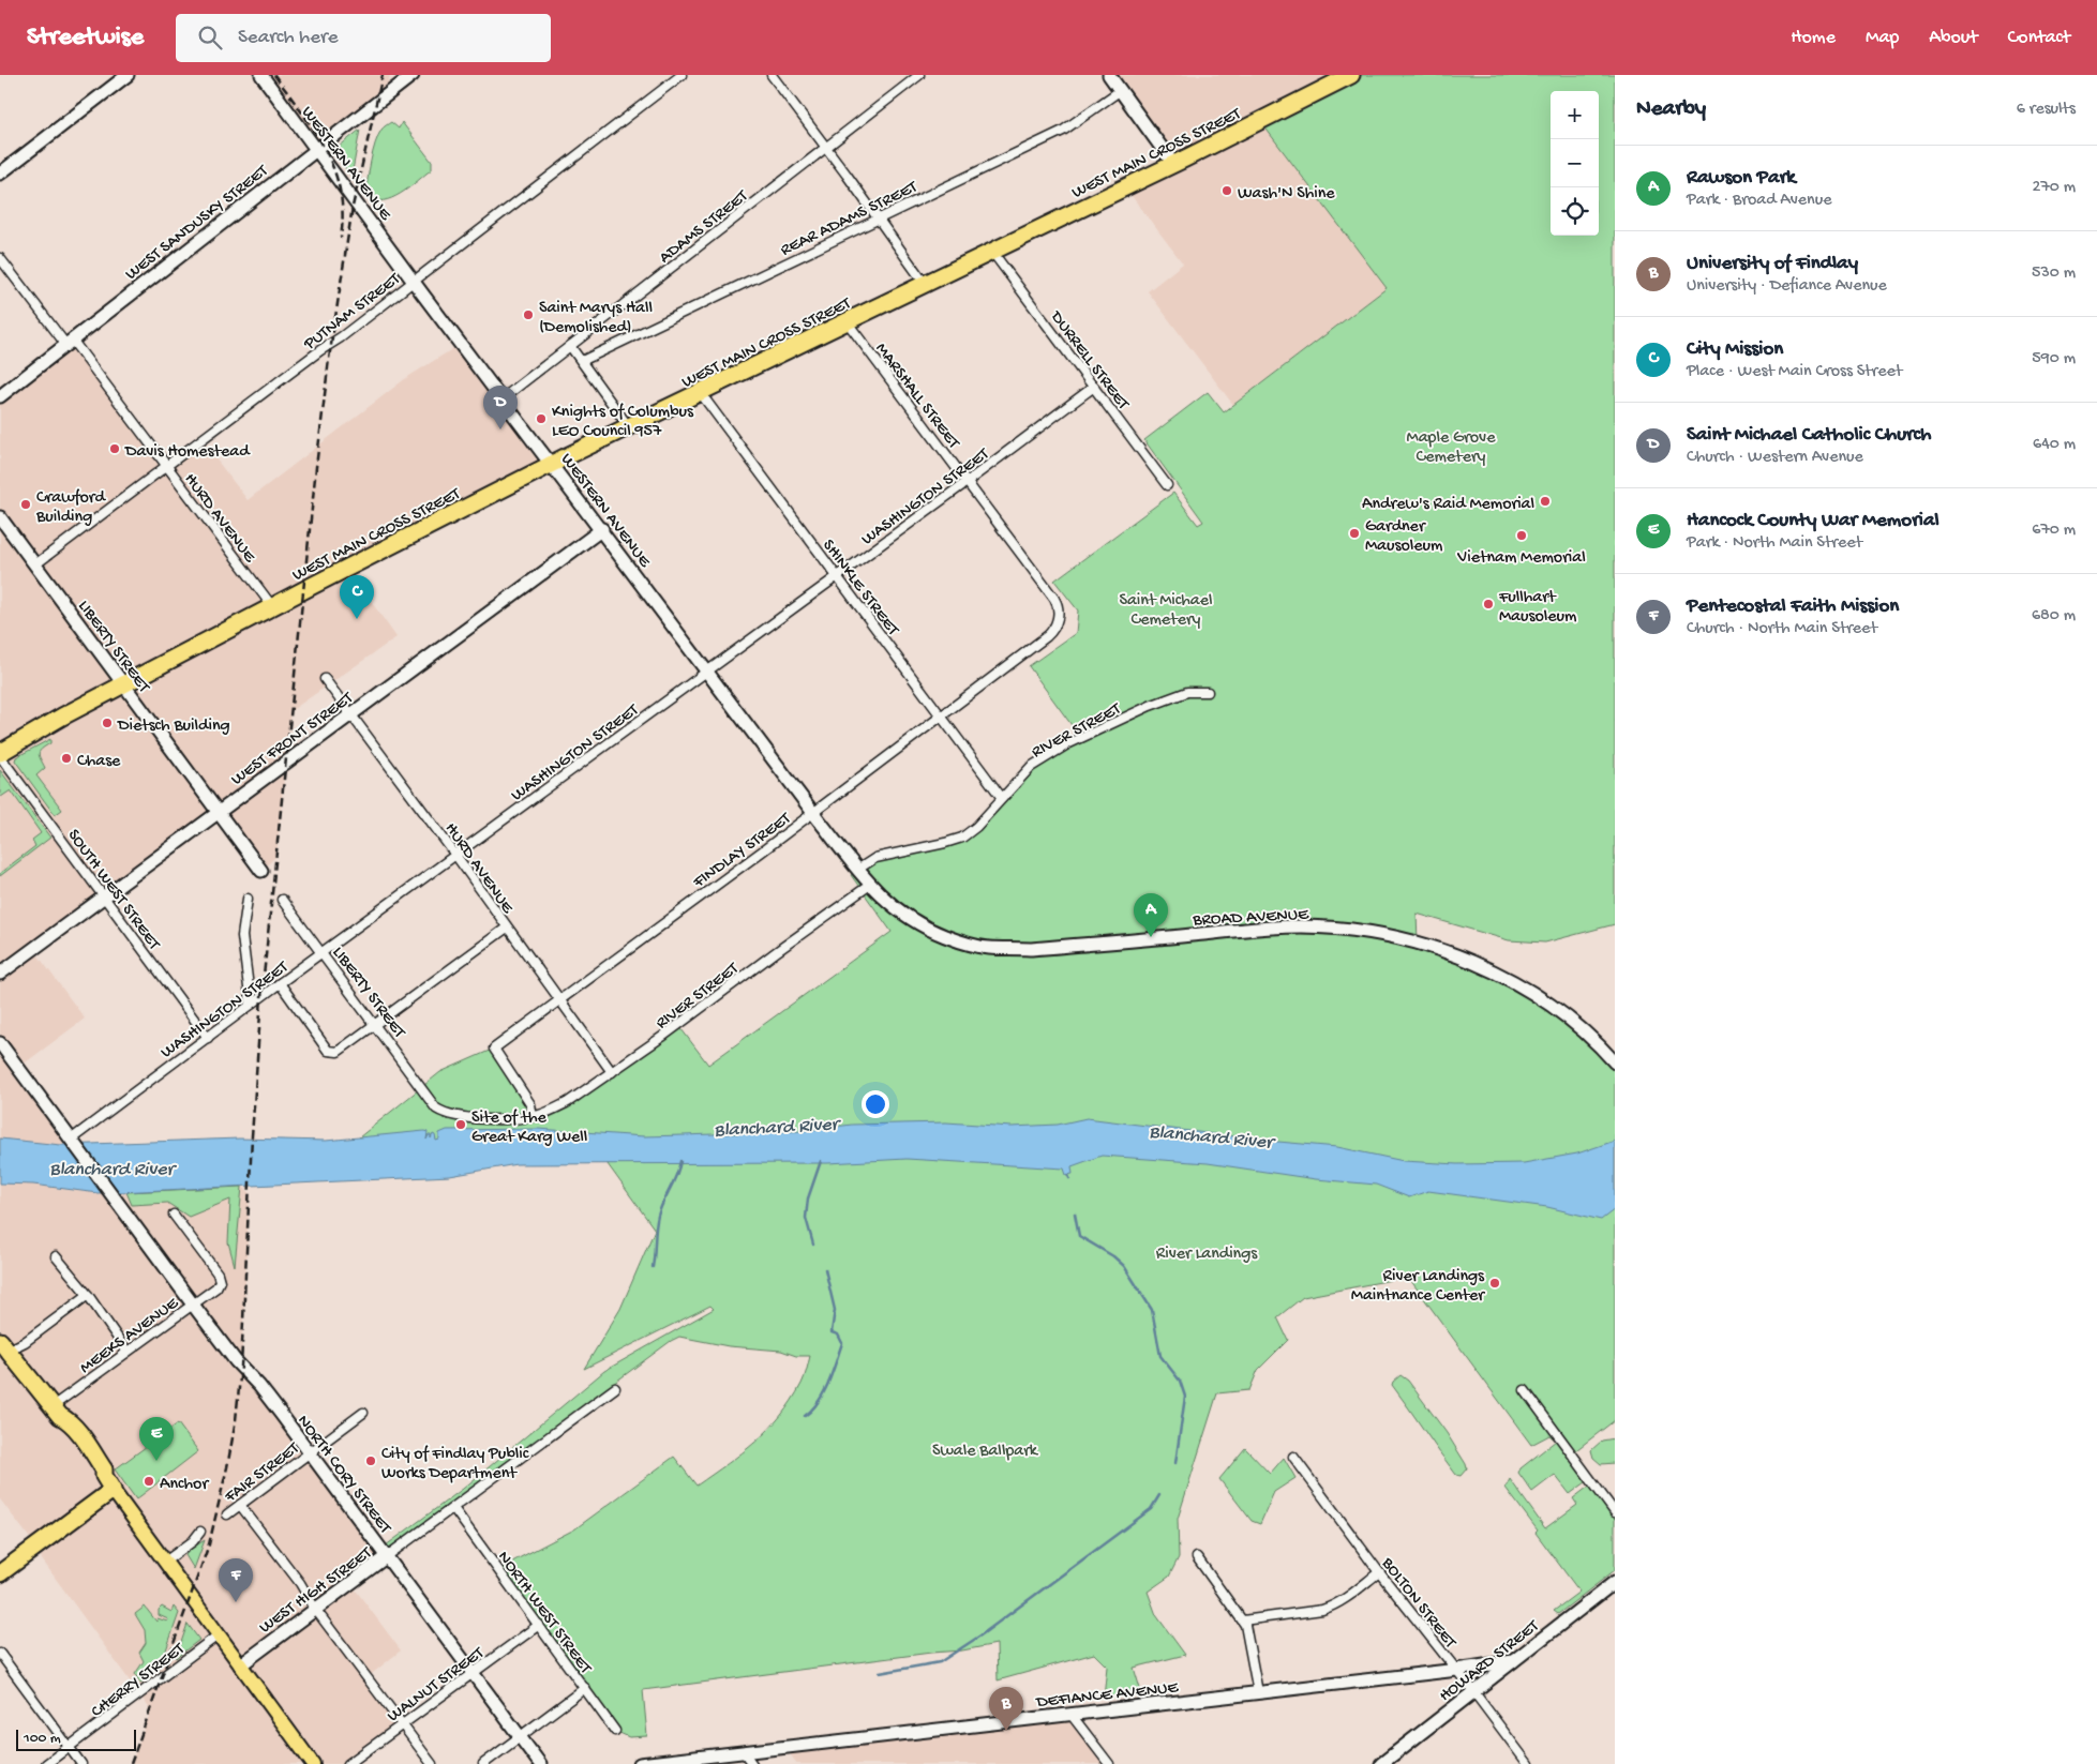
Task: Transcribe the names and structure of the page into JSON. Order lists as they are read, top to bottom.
{
  "streets": {
    "highway": ["WEST MAIN CROSS STREET"],
    "street": [
      "WESTERN AVENUE",
      "REAR ADAMS STREET",
      "WEST SANDUSKY STREET",
      "ADAMS STREET",
      "PUTNAM STREET",
      "DURRELL STREET",
      "MARSHALL STREET",
      "WASHINGTON STREET",
      "HURD AVENUE",
      "SHINKLE STREET",
      "LIBERTY STREET",
      "RIVER STREET",
      "WEST FRONT STREET",
      "FINDLAY STREET",
      "SOUTH WEST STREET",
      "BROAD AVENUE",
      "MEEKS AVENUE",
      "FAIR STREET",
      "NORTH CORY STREET",
      "WEST HIGH STREET",
      "BOLTON STREET",
      "NORTH WEST STREET",
      "HOWARD STREET",
      "CHERRY STREET",
      "WALNUT STREET",
      "DEFIANCE AVENUE"
    ]
  },
  "crossings": [
    ["WEST MAIN CROSS STREET", "WESTERN AVENUE"],
    ["WEST MAIN CROSS STREET", "DURRELL STREET"],
    ["WEST MAIN CROSS STREET", "MARSHALL STREET"],
    ["WEST MAIN CROSS STREET", "HURD AVENUE"],
    ["WEST MAIN CROSS STREET", "SHINKLE STREET"],
    ["WEST MAIN CROSS STREET", "LIBERTY STREET"],
    ["WEST MAIN CROSS STREET", "SOUTH WEST STREET"],
    ["WESTERN AVENUE", "WEST SANDUSKY STREET"],
    ["WESTERN AVENUE", "ADAMS STREET"],
    ["WESTERN AVENUE", "PUTNAM STREET"],
    ["WESTERN AVENUE", "WASHINGTON STREET"],
    ["WESTERN AVENUE", "RIVER STREET"],
    ["WESTERN AVENUE", "WEST FRONT STREET"],
    ["WESTERN AVENUE", "FINDLAY STREET"],
    ["WESTERN AVENUE", "BROAD AVENUE"],
    ["WEST SANDUSKY STREET", "HURD AVENUE"],
    ["PUTNAM STREET", "HURD AVENUE"],
    ["PUTNAM STREET", "LIBERTY STREET"],
    ["DURRELL STREET", "WASHINGTON STREET"],
    ["MARSHALL STREET", "WASHINGTON STREET"],
    ["MARSHALL STREET", "FINDLAY STREET"],
    ["WASHINGTON STREET", "HURD AVENUE"],
    ["WASHINGTON STREET", "SHINKLE STREET"],
    ["WASHINGTON STREET", "LIBERTY STREET"],
    ["WASHINGTON STREET", "SOUTH WEST STREET"],
    ["WASHINGTON STREET", "NORTH CORY STREET"],
    ["HURD AVENUE", "RIVER STREET"],
    ["HURD AVENUE", "WEST FRONT STREET"],
    ["HURD AVENUE", "FINDLAY STREET"],
    ["SHINKLE STREET", "RIVER STREET"],
    ["SHINKLE STREET", "FINDLAY STREET"],
    ["LIBERTY STREET", "RIVER STREET"],
    ["LIBERTY STREET", "WEST FRONT STREET"],
    ["RIVER STREET", "FINDLAY STREET"],
    ["RIVER STREET", "BROAD AVENUE"],
    ["WEST FRONT STREET", "SOUTH WEST STREET"],
    ["MEEKS AVENUE", "NORTH CORY STREET"],
    ["FAIR STREET", "NORTH CORY STREET"],
    ["NORTH CORY STREET", "WEST HIGH STREET"],
    ["NORTH CORY STREET", "WALNUT STREET"],
    ["WEST HIGH STREET", "NORTH WEST STREET"],
    ["BOLTON STREET", "HOWARD STREET"],
    ["BOLTON STREET", "DEFIANCE AVENUE"],
    ["NORTH WEST STREET", "WALNUT STREET"],
    ["HOWARD STREET", "DEFIANCE AVENUE"]
  ],
  "water": ["Blanchard River"],
  "parks": [
    "Maple Grove Cemetery",
    "Saint Michael Cemetery",
    "River Landings",
    "Swale Ballpark"
  ],
  "places": [
    "Wash'N Shine",
    "Saint Marys Hall (Demolished)",
    "Knights of Columbus LEO Council 957",
    "Davis Homestead",
    "Andrew's Raid Memorial",
    "Crawford Building",
    "Gardner Mausoleum",
    "Vietnam Memorial",
    "Fullhart Mausoleum",
    "Dietsch Building",
    "Chase",
    "Site of the Great Karg Well",
    "River Landings Maintnance Center",
    "City of Findlay Public Works Department",
    "Anchor"
  ],
  "scale_bar": "100 m",
  "page": {
    "header": "Streetwise",
    "search": "Search here",
    "nav": [
      "Home",
      "Map",
      "About",
      "Contact"
    ],
    "heading": ["Nearby", "6 results"],
    "map_buttons": ["+", "−"],
    "list": [
      {
        "mark": "A",
        "name": "Rawson Park",
        "note": "Park · Broad Avenue",
        "value": "270 m"
      },
      {
        "mark": "B",
        "name": "University of Findlay",
        "note": "University · Defiance Avenue",
        "value": "530 m"
      },
      {
        "mark": "C",
        "name": "City Mission",
        "note": "Place · West Main Cross Street",
        "value": "590 m"
      },
      {
        "mark": "D",
        "name": "Saint Michael Catholic Church",
        "note": "Church · Western Avenue",
        "value": "640 m"
      },
      {
        "mark": "E",
        "name": "Hancock County War Memorial",
        "note": "Park · North Main Street",
        "value": "670 m"
      },
      {
        "mark": "F",
        "name": "Pentecostal Faith Mission",
        "note": "Church · North Main Street",
        "value": "680 m"
      }
    ],
    "pins": [
      "D",
      "C",
      "A",
      "E",
      "F",
      "B"
    ],
    "scale": "100 m"
  }
}
